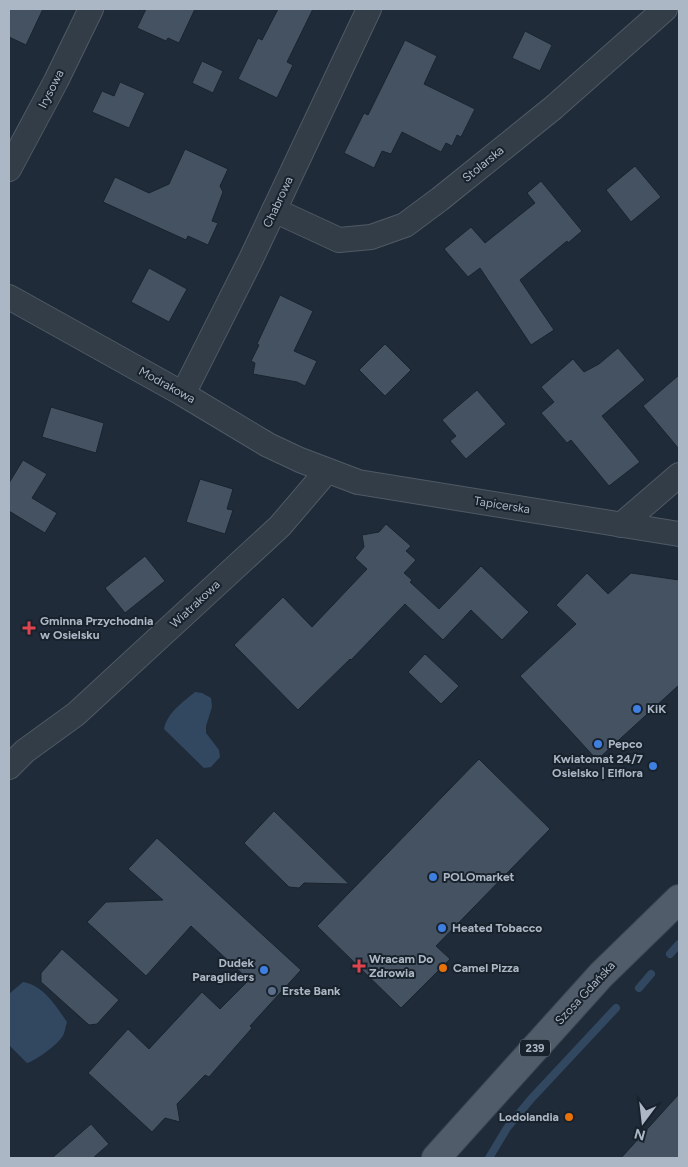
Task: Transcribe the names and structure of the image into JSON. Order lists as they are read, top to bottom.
{
  "streets": {
    "main road": ["Szosa Gdańska", "239"],
    "street": [
      "Irysowa",
      "Stolarska",
      "Chabrowa",
      "Modrakowa",
      "Tapicerska",
      "Wiatrakowa"
    ]
  },
  "crossings": [
    ["Stolarska", "Chabrowa"],
    ["Chabrowa", "Modrakowa"],
    ["Modrakowa", "Tapicerska"],
    ["Modrakowa", "Wiatrakowa"],
    ["Tapicerska", "Wiatrakowa"]
  ],
  "places": {
    "health": ["Gminna Przychodnia w Osielsku", "Wracam Do Zdrowia"],
    "other": [
      "KiK",
      "Pepco",
      "Kwiatomat 24/7 Osielsko | Elflora",
      "POLOmarket",
      "Heated Tobacco",
      "Camel Pizza",
      "Dudek Paragliders",
      "Erste Bank",
      "Lodolandia"
    ]
  },
  "north": "bottom"
}
